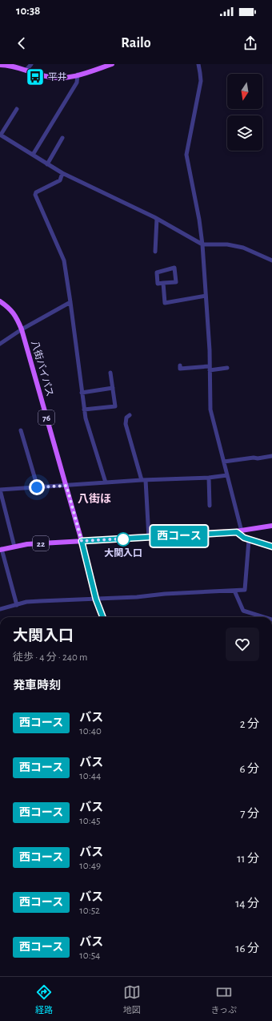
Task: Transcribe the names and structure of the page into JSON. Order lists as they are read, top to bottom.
{
  "streets": {
    "main road": ["八街バイパス", "76", "22"]
  },
  "crossings": [
    ["八街バイパス", "76"],
    ["八街バイパス", "22"],
    ["76", "22"]
  ],
  "districts": ["八街ほ"],
  "places": {
    "bus stop": ["平井"],
    "other": ["大関入口"]
  },
  "lines": ["bus line 西コース"],
  "north": "bottom",
  "page": {
    "status": "10:38",
    "header": "Railo",
    "on_map": "西コース",
    "heading": [
      ["大関入口", "徒歩 · 4 分 · 240 m"],
      "発車時刻"
    ],
    "list": [
      {
        "mark": "西コース",
        "name": "バス",
        "note": "10:40",
        "value": "2 分"
      },
      {
        "mark": "西コース",
        "name": "バス",
        "note": "10:44",
        "value": "6 分"
      },
      {
        "mark": "西コース",
        "name": "バス",
        "note": "10:45",
        "value": "7 分"
      },
      {
        "mark": "西コース",
        "name": "バス",
        "note": "10:49",
        "value": "11 分"
      },
      {
        "mark": "西コース",
        "name": "バス",
        "note": "10:52",
        "value": "14 分"
      },
      {
        "mark": "西コース",
        "name": "バス",
        "note": "10:54",
        "value": "16 分"
      }
    ],
    "tabs": ["経路", "地図", "きっぷ"]
  }
}
